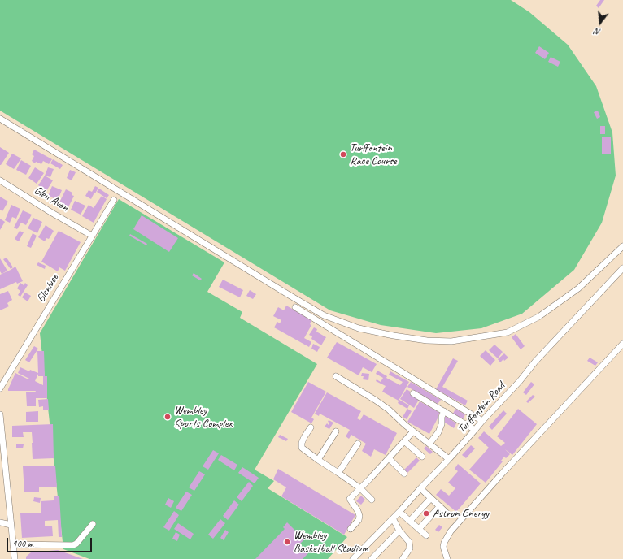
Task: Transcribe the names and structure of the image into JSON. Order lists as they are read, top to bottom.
{
  "streets": {
    "street": ["Glen Avon", "Glenluce", "Turffontein Road"]
  },
  "crossings": [
    ["Glen Avon", "Glenluce"]
  ],
  "places": [
    "Turffontein Race Course",
    "Wembley Sports Complex",
    "Astron Energy",
    "Wembley Basketball Stadium"
  ],
  "scale_bar": "100 m",
  "north": "bottom"
}
